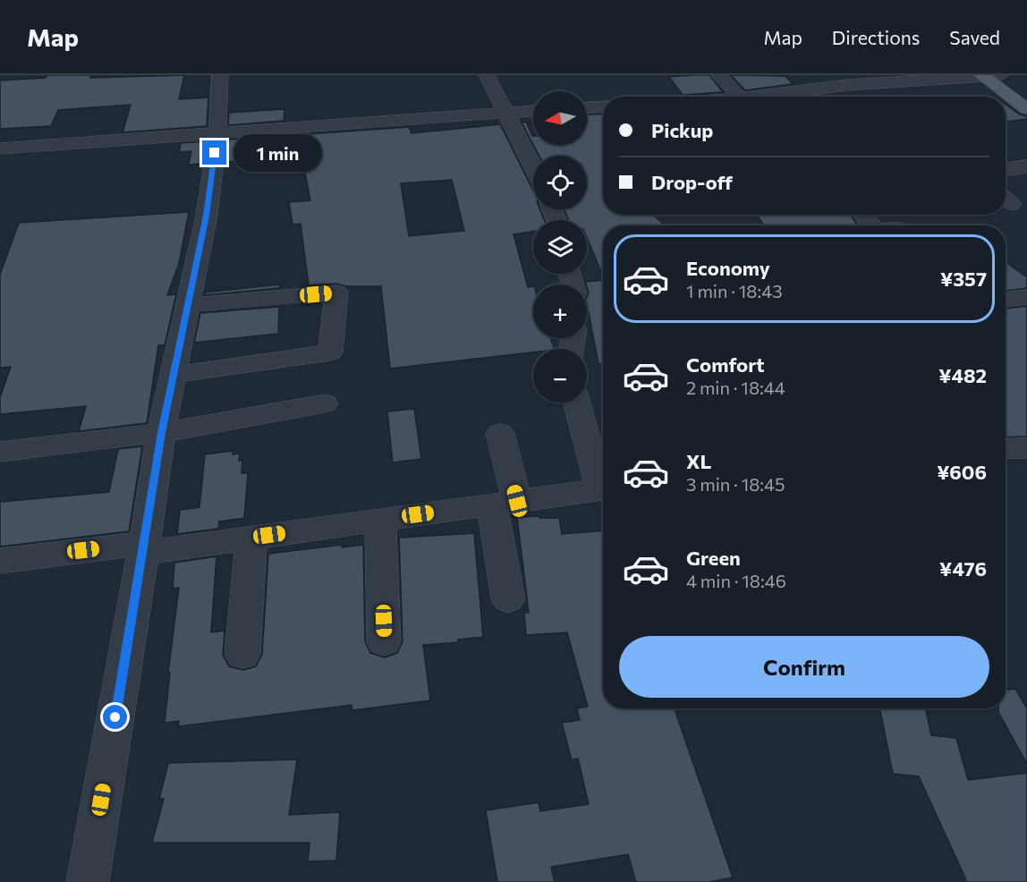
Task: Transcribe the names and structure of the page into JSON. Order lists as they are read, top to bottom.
{
  "north": "left",
  "page": {
    "header": "Map",
    "nav": ["Map", "Directions", "Saved"],
    "map_buttons": ["+", "−"],
    "banner": ["Pickup", "Drop-off"],
    "bubble": "1 min",
    "list": [
      {
        "name": "Economy",
        "note": "1 min · 18:43",
        "value": "¥357"
      },
      {
        "name": "Comfort",
        "note": "2 min · 18:44",
        "value": "¥482"
      },
      {
        "name": "XL",
        "note": "3 min · 18:45",
        "value": "¥606"
      },
      {
        "name": "Green",
        "note": "4 min · 18:46",
        "value": "¥476"
      }
    ],
    "buttons": "Confirm"
  }
}
